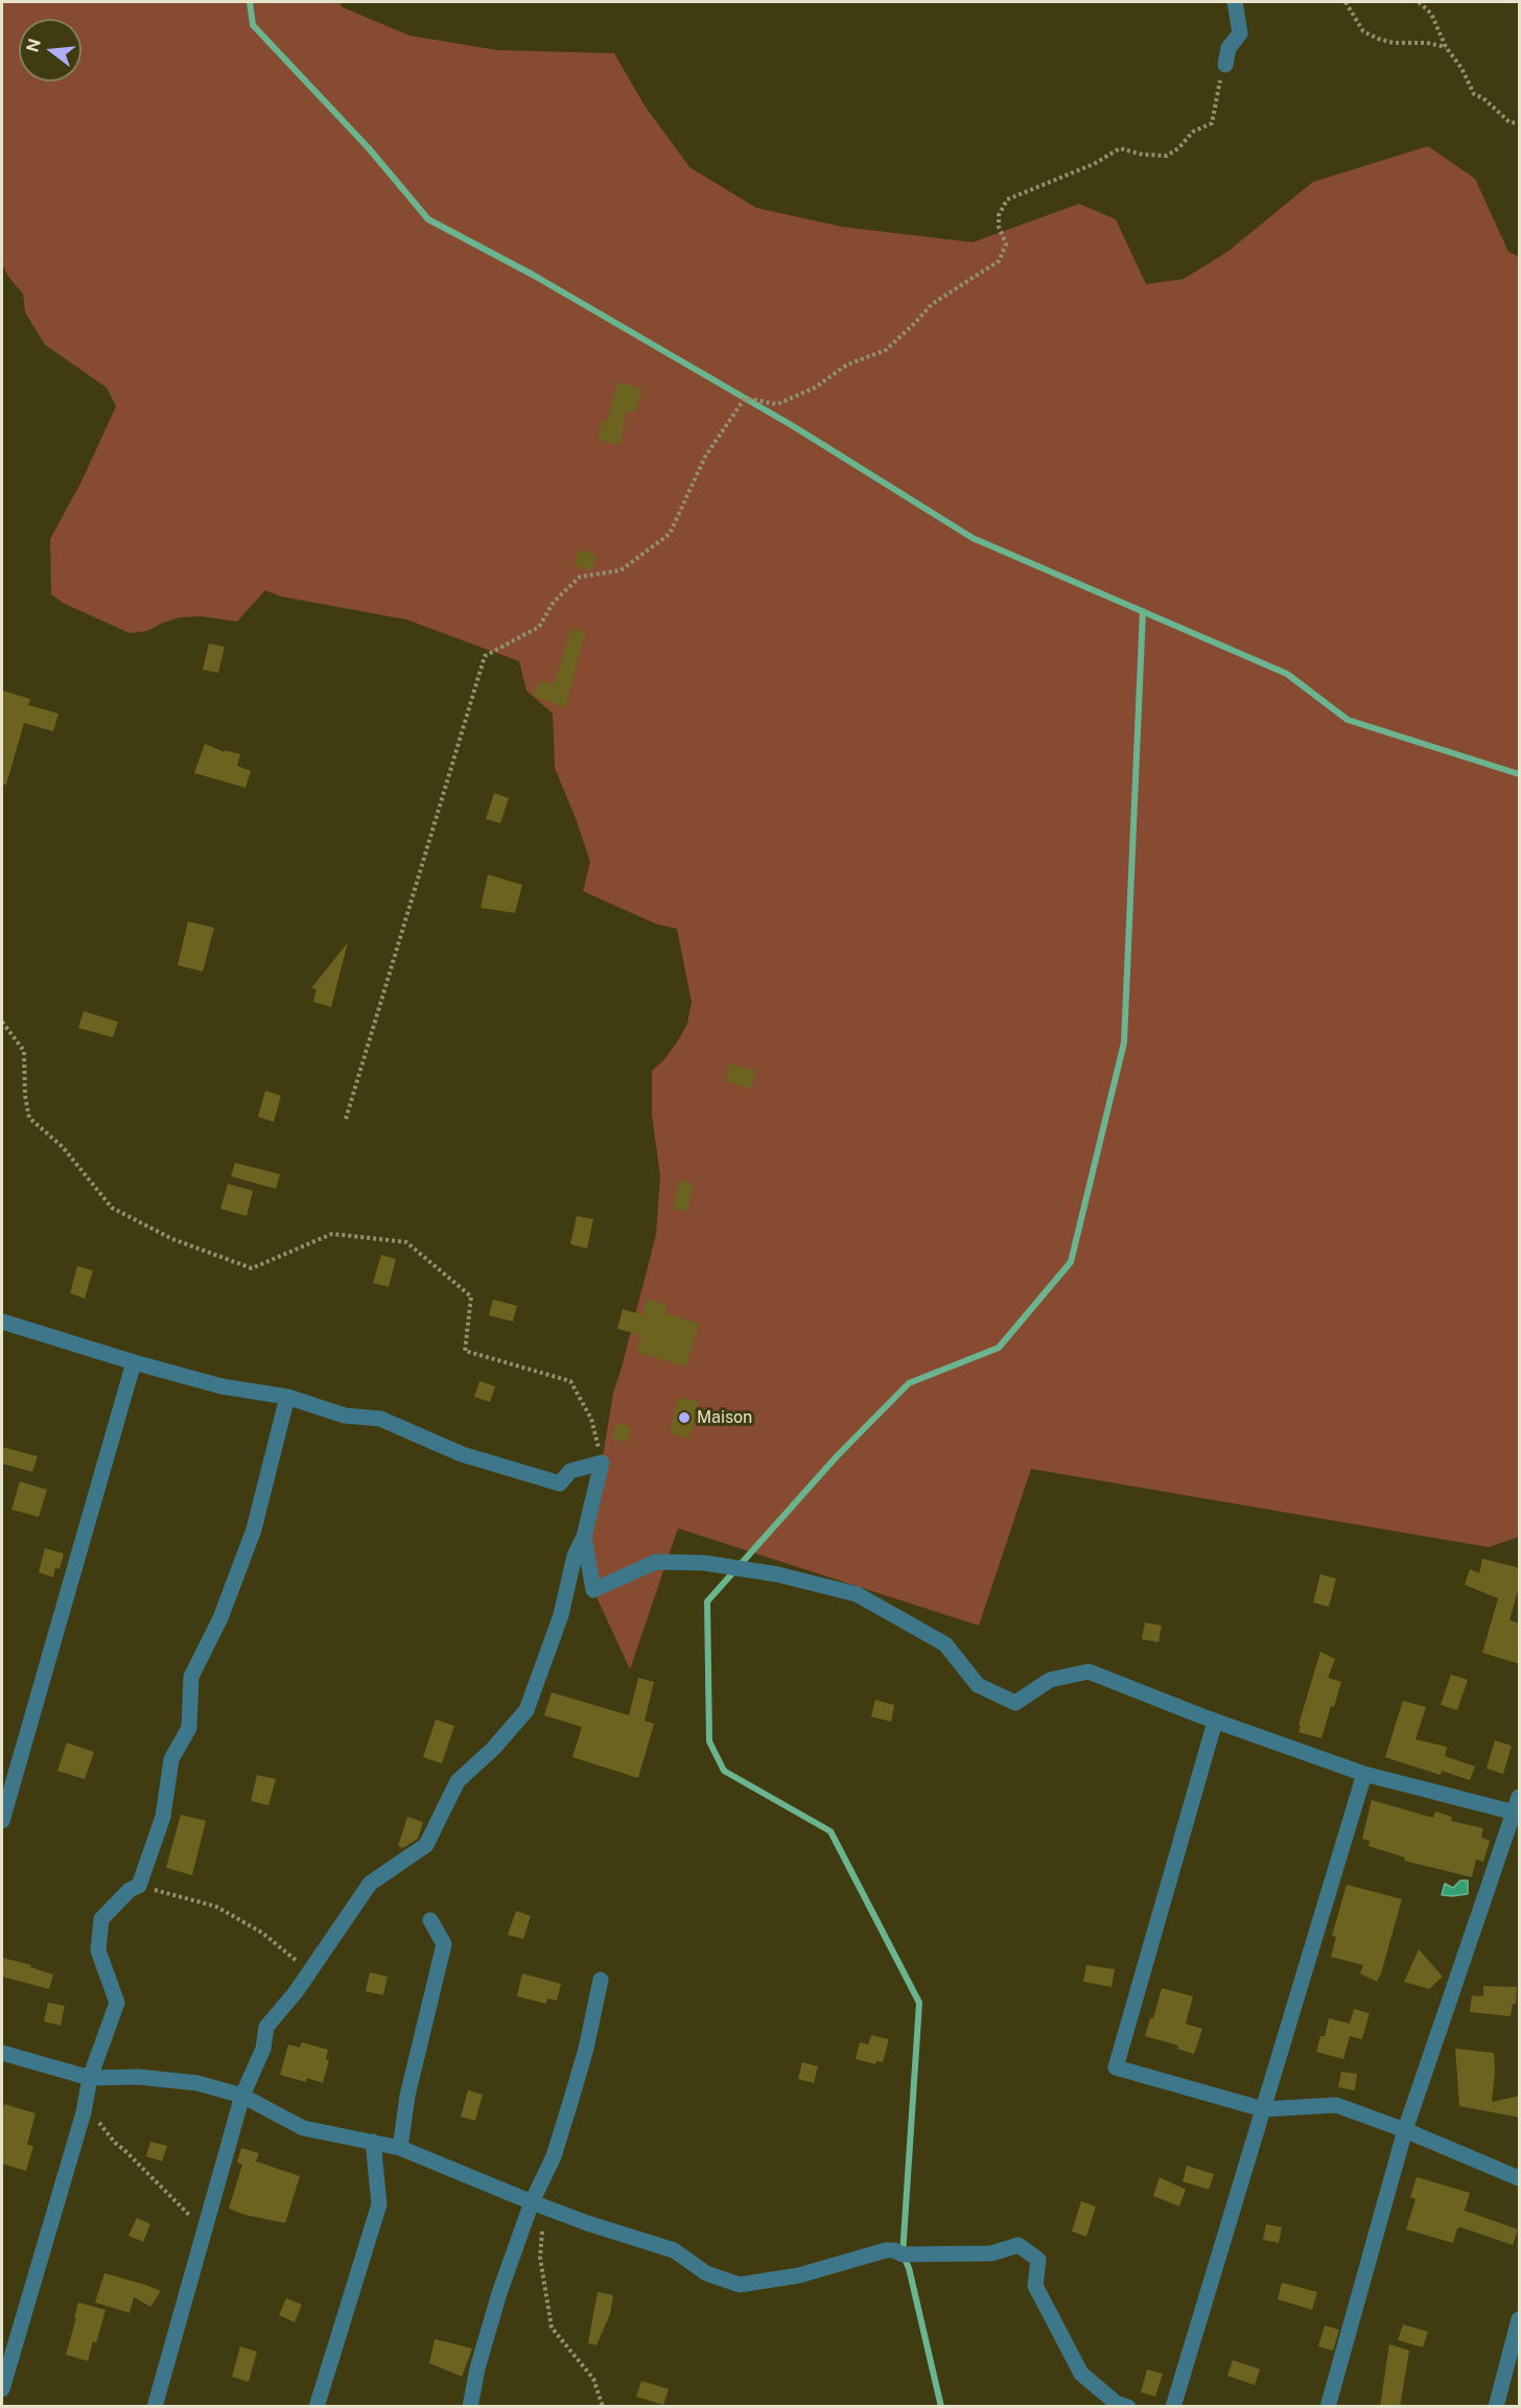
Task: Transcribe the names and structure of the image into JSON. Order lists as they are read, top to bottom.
{
  "places": ["Maison"],
  "north": "left"
}
